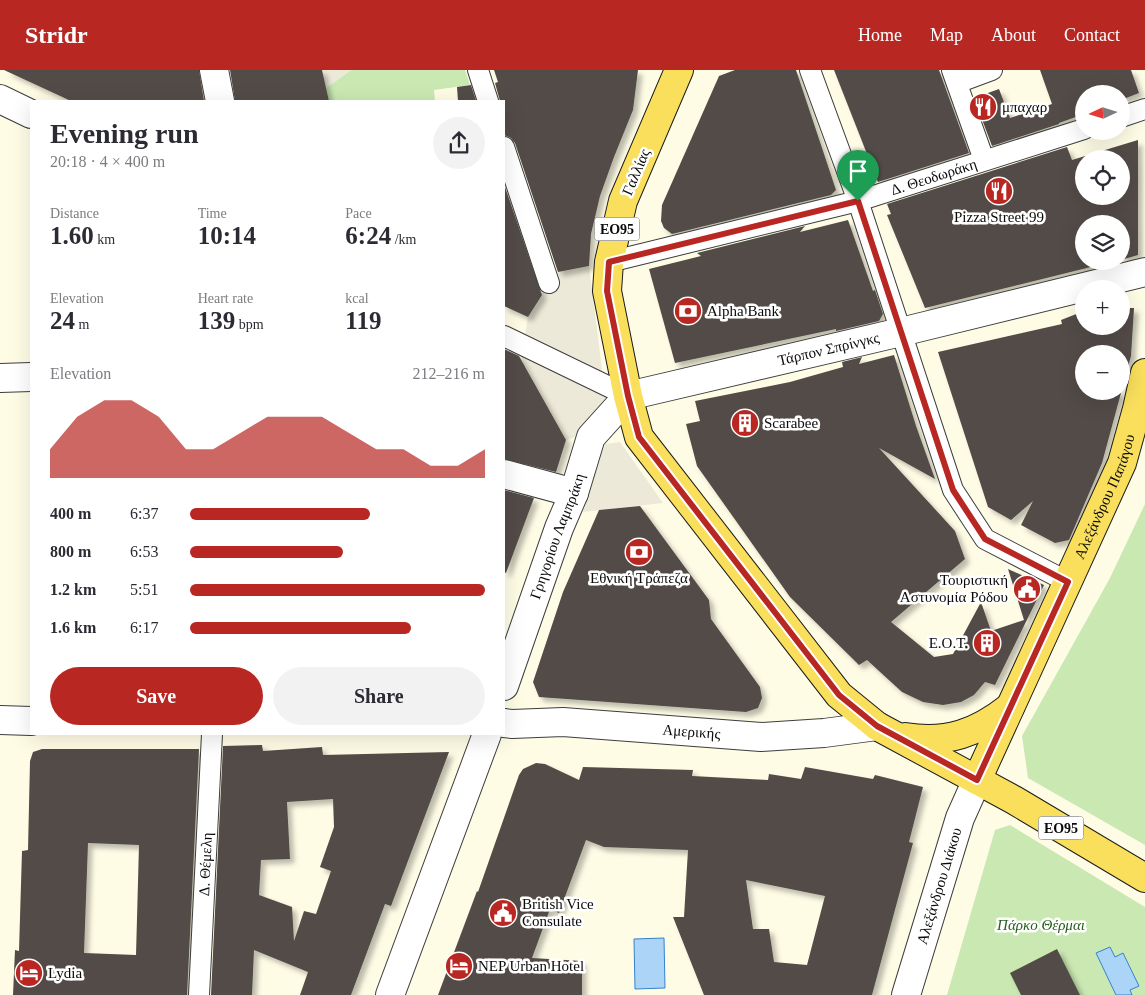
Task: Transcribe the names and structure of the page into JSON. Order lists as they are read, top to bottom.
{
  "streets": {
    "main road": ["Γαλλίας", "ΕΟ95", "Αλεξάνδρου Παπάγου"],
    "street": [
      "Δ. Θεοδωράκη",
      "Τάρπον Σπρίνγκς",
      "Γρηγορίου Λαμπράκη",
      "Αμερικής",
      "Δ. Θέμελη",
      "Αλεξάνδρου Διάκου"
    ]
  },
  "crossings": [
    ["Γαλλίας", "Δ. Θεοδωράκη"],
    ["Γαλλίας", "ΕΟ95"],
    ["Γαλλίας", "Τάρπον Σπρίνγκς"],
    ["Γαλλίας", "Γρηγορίου Λαμπράκη"],
    ["ΕΟ95", "Τάρπον Σπρίνγκς"],
    ["ΕΟ95", "Αλεξάνδρου Παπάγου"],
    ["ΕΟ95", "Γρηγορίου Λαμπράκη"],
    ["ΕΟ95", "Αμερικής"],
    ["ΕΟ95", "Αλεξάνδρου Διάκου"],
    ["Τάρπον Σπρίνγκς", "Γρηγορίου Λαμπράκη"],
    ["Αλεξάνδρου Παπάγου", "Αλεξάνδρου Διάκου"]
  ],
  "parks": ["Πάρκο Θέρμαι"],
  "places": {
    "restaurant": ["μπαχαρ", "Pizza Street 99"],
    "bank": ["Alpha Bank", "Εθνική Τράπεζα"],
    "building": ["Scarabee", "Ε.Ο.Τ."],
    "public building": ["Τουριστική Αστυνομία Ρόδου", "British Vice Consulate"],
    "hotel": ["NEP Urban Hotel", "Lydia"]
  },
  "north": "left",
  "page": {
    "header": "Stridr",
    "nav": [
      "Home",
      "Map",
      "About",
      "Contact"
    ],
    "map_buttons": ["+", "−"],
    "heading": ["Evening run", "20:18 · 4 × 400 m"],
    "stats": [
      ["Distance", "1.60 km"],
      ["Time", "10:14"],
      ["Pace", "6:24 /km"],
      ["Elevation", "24 m"],
      ["Heart rate", "139 bpm"],
      ["kcal", "119"]
    ],
    "chart": ["Elevation", "212–216 m"],
    "list": [
      {
        "name": "400 m",
        "note": "6:37"
      },
      {
        "name": "800 m",
        "note": "6:53"
      },
      {
        "name": "1.2 km",
        "note": "5:51"
      },
      {
        "name": "1.6 km",
        "note": "6:17"
      }
    ],
    "buttons": ["Save", "Share"]
  }
}
